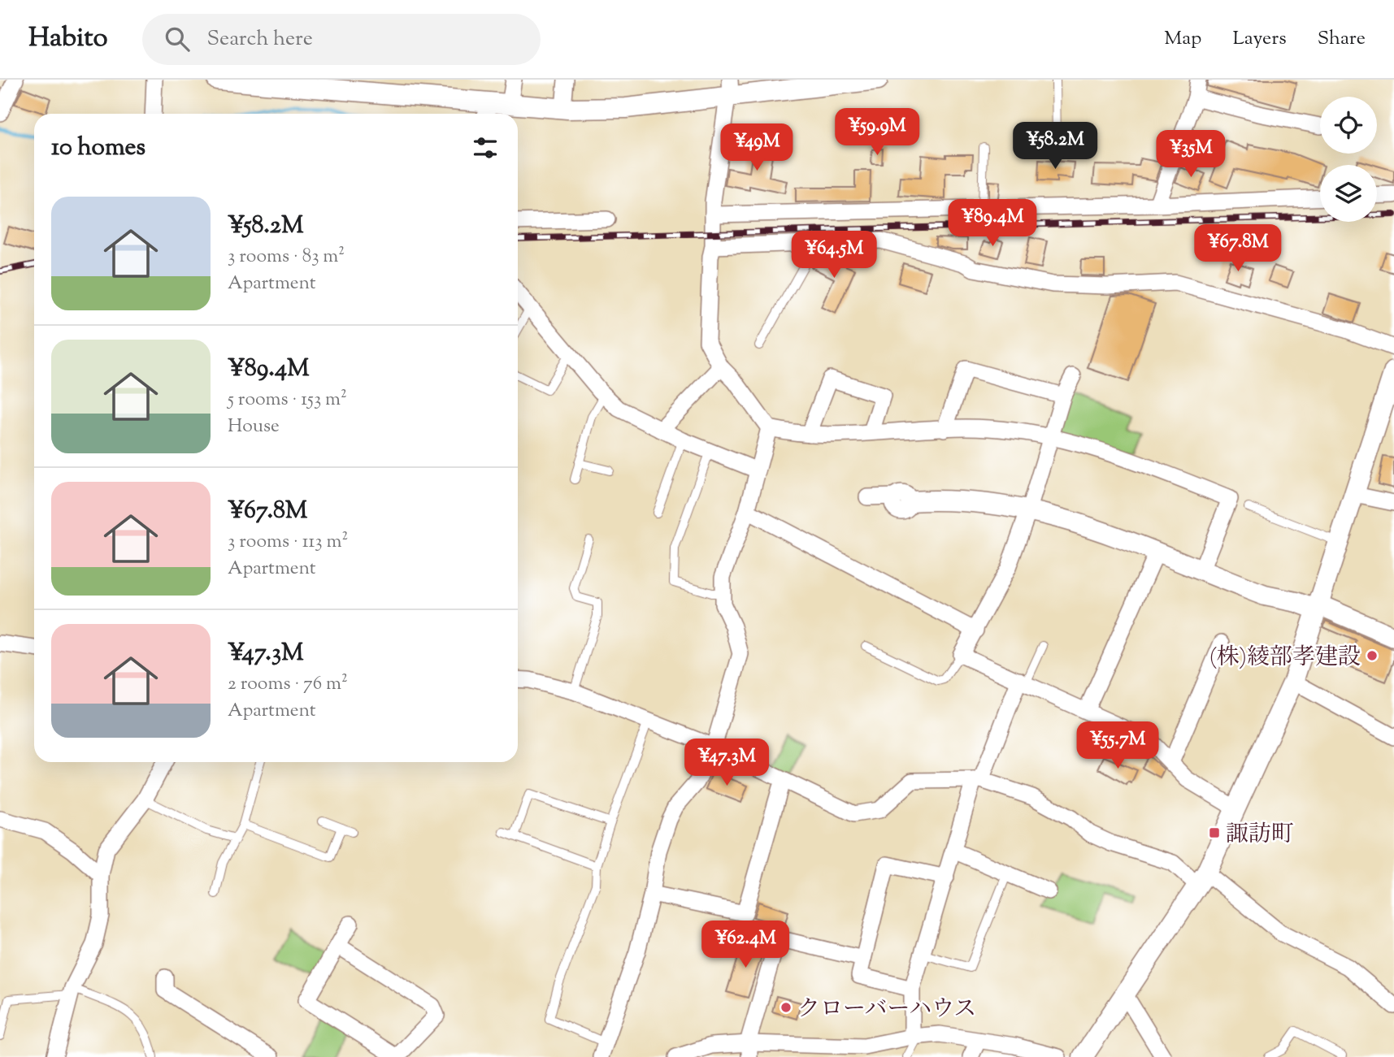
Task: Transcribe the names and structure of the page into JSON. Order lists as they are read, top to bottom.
{
  "places": {
    "other": ["(株)綾部孝建設", "クローバーハウス"],
    "transit": ["諏訪町"]
  },
  "page": {
    "header": "Habito",
    "search": "Search here",
    "nav": ["Map", "Layers", "Share"],
    "price": [
      "¥59.9M",
      "¥58.2M",
      "¥49M",
      "¥35M",
      "¥89.4M",
      "¥67.8M",
      "¥64.5M",
      "¥55.7M",
      "¥47.3M",
      "¥62.4M"
    ],
    "heading": "10 homes",
    "list": [
      {
        "name": "¥58.2M",
        "note": "3 rooms · 83 m² · Apartment"
      },
      {
        "name": "¥89.4M",
        "note": "5 rooms · 153 m² · House"
      },
      {
        "name": "¥67.8M",
        "note": "3 rooms · 113 m² · Apartment"
      },
      {
        "name": "¥47.3M",
        "note": "2 rooms · 76 m² · Apartment"
      }
    ]
  }
}
